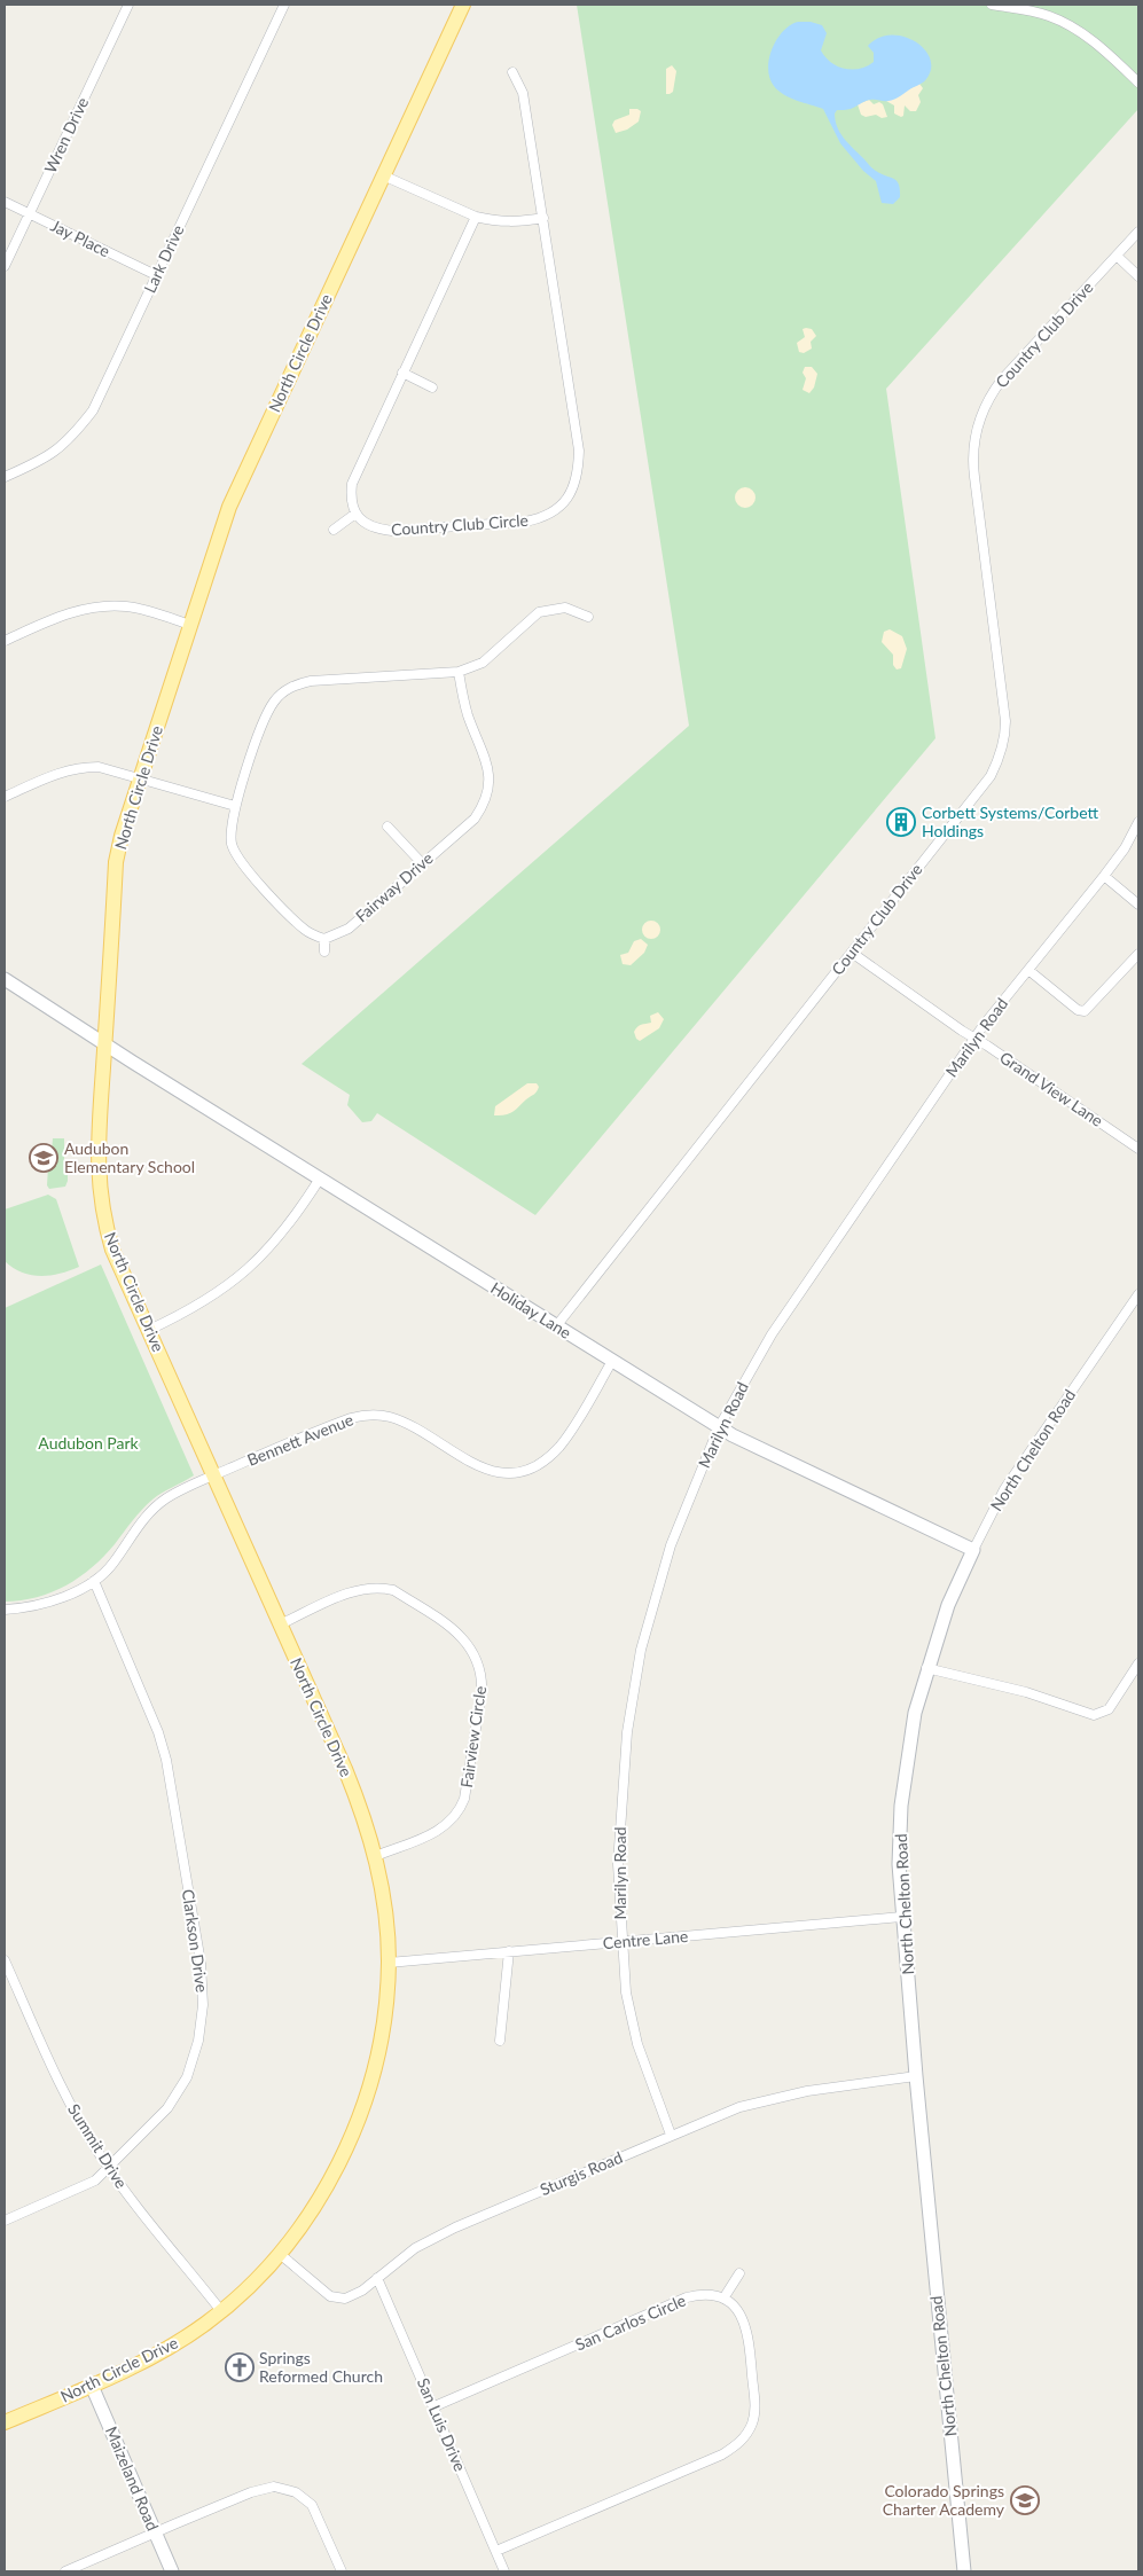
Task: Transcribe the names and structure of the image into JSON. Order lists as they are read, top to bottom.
{
  "streets": {
    "main road": ["North Circle Drive"],
    "street": [
      "Wren Drive",
      "Jay Place",
      "Lark Drive",
      "Country Club Drive",
      "Country Club Circle",
      "Fairway Drive",
      "Marilyn Road",
      "Grand View Lane",
      "Holiday Lane",
      "Bennett Avenue",
      "North Chelton Road",
      "Fairview Circle",
      "Centre Lane",
      "Clarkson Drive",
      "Summit Drive",
      "Sturgis Road",
      "San Carlos Circle",
      "San Luis Drive",
      "Maizeland Road"
    ]
  },
  "crossings": [
    ["Wren Drive", "Jay Place"],
    ["Jay Place", "Lark Drive"],
    ["Country Club Drive", "Grand View Lane"],
    ["Country Club Drive", "Holiday Lane"],
    ["North Circle Drive", "Holiday Lane"],
    ["North Circle Drive", "Bennett Avenue"],
    ["North Circle Drive", "Fairview Circle"],
    ["North Circle Drive", "Centre Lane"],
    ["North Circle Drive", "Summit Drive"],
    ["North Circle Drive", "Sturgis Road"],
    ["North Circle Drive", "Maizeland Road"],
    ["Marilyn Road", "Grand View Lane"],
    ["Marilyn Road", "Holiday Lane"],
    ["Marilyn Road", "Centre Lane"],
    ["Marilyn Road", "Sturgis Road"],
    ["Holiday Lane", "Bennett Avenue"],
    ["Holiday Lane", "North Chelton Road"],
    ["Bennett Avenue", "Clarkson Drive"],
    ["North Chelton Road", "Centre Lane"],
    ["North Chelton Road", "Sturgis Road"],
    ["Clarkson Drive", "Summit Drive"],
    ["Sturgis Road", "San Luis Drive"],
    ["San Carlos Circle", "San Luis Drive"]
  ],
  "parks": ["Audubon Park"],
  "places": {
    "building": ["Corbett Systems/Corbett Holdings"],
    "school or university": ["Audubon Elementary School", "Colorado Springs Charter Academy"],
    "church": ["Springs Reformed Church"]
  }
}
